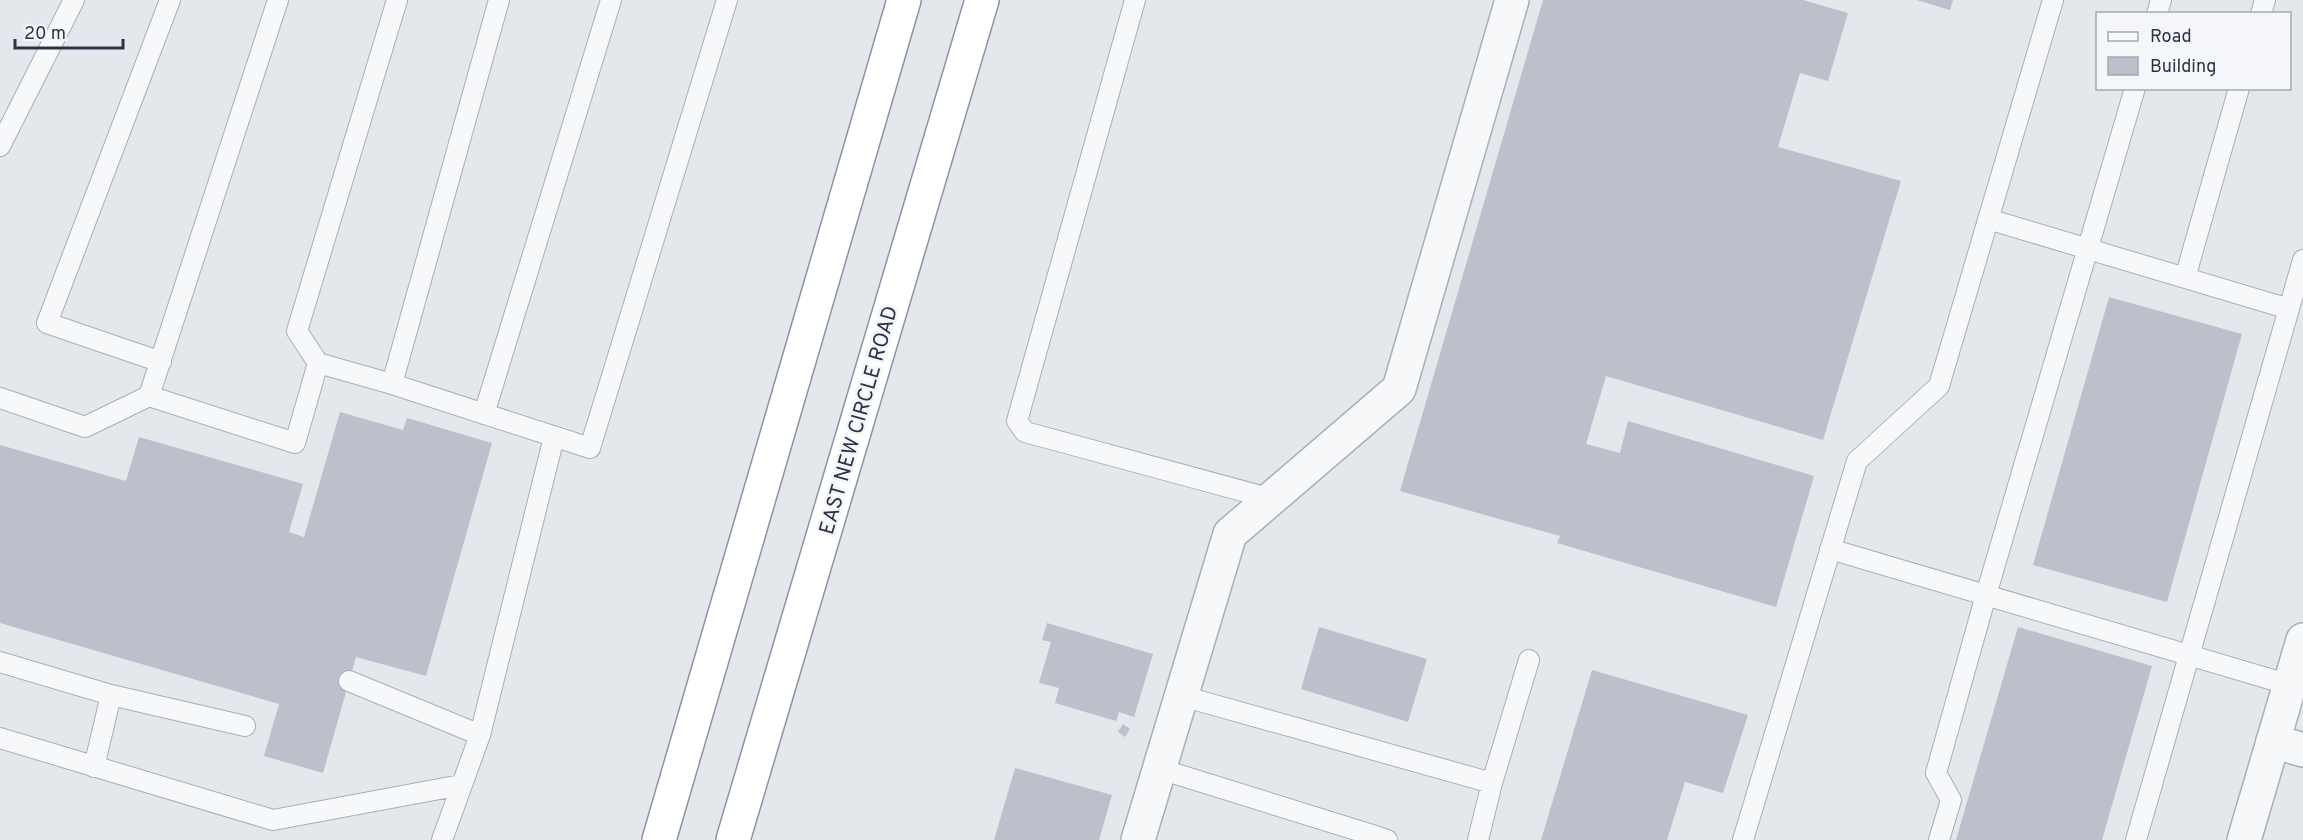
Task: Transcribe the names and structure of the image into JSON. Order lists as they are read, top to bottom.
{
  "streets": {
    "highway": ["EAST NEW CIRCLE ROAD"]
  },
  "legend": ["Road", "Building"],
  "scale_bar": "20 m"
}
